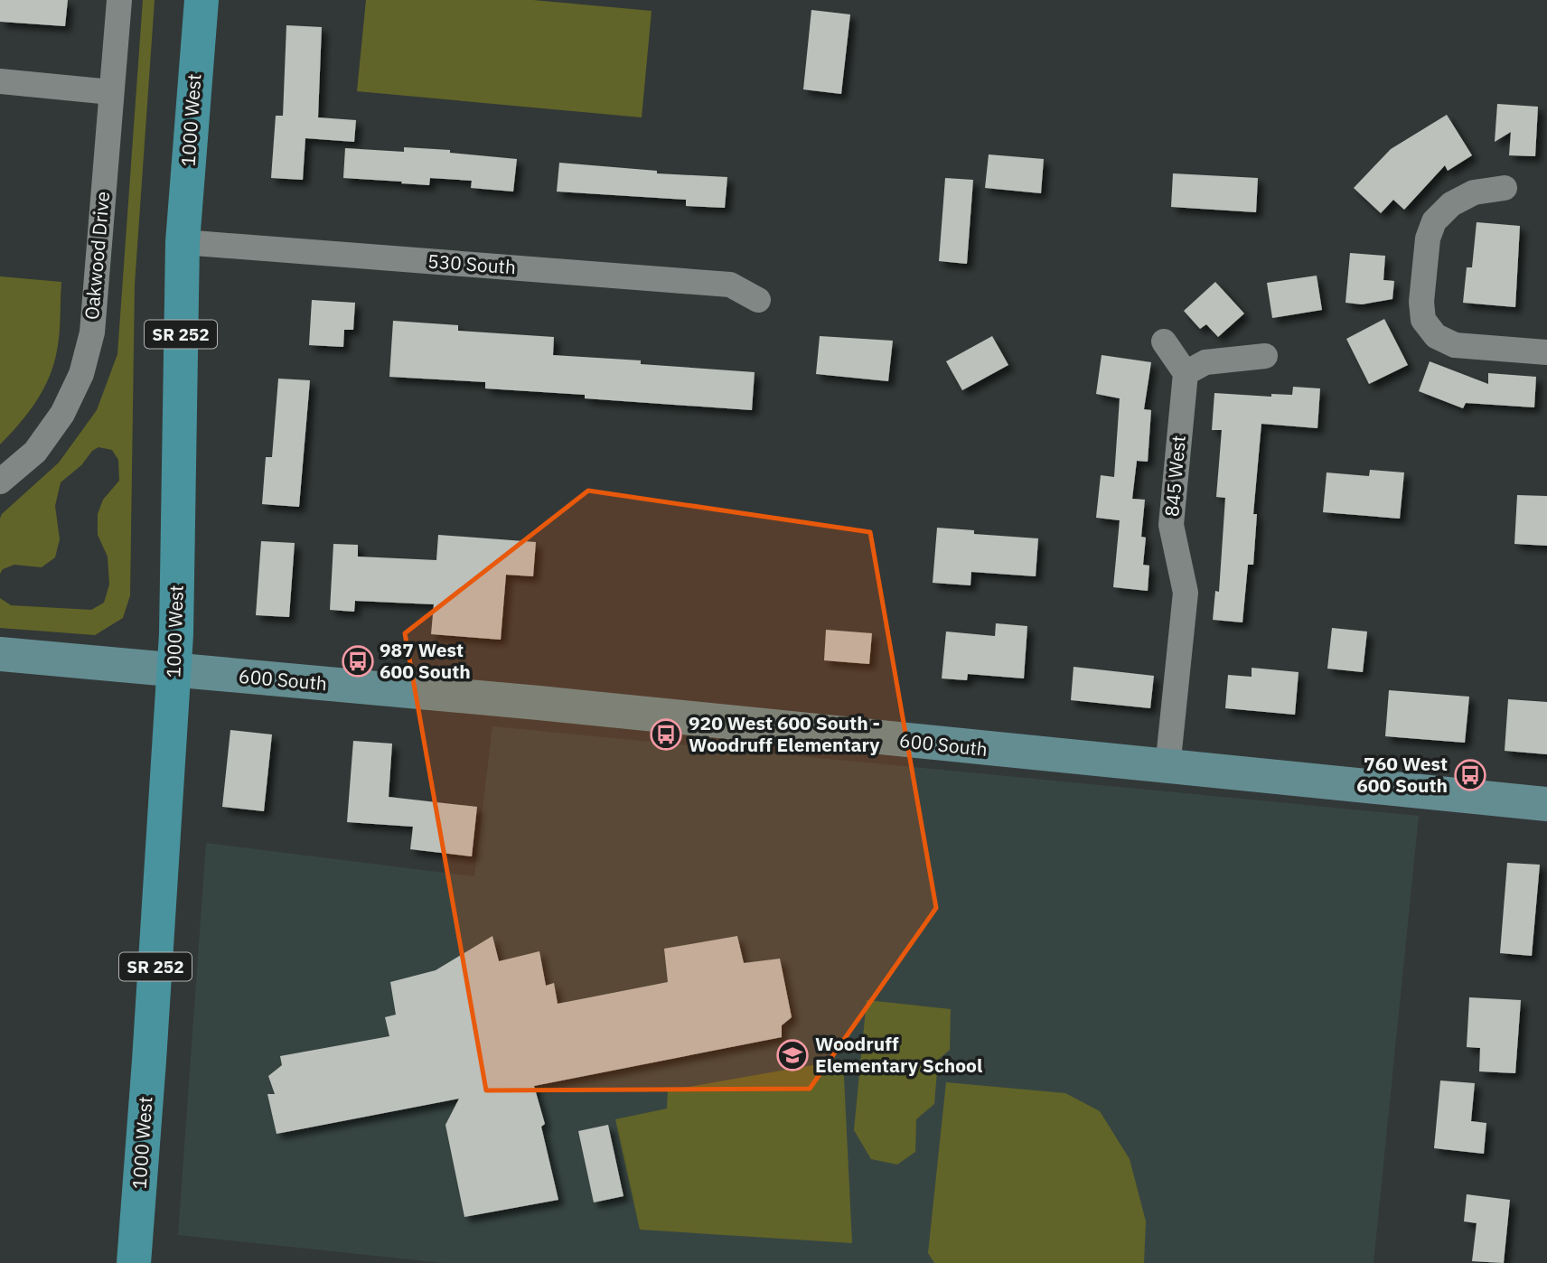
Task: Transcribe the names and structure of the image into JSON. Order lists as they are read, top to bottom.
{
  "streets": {
    "main road": ["1000 West", "SR 252"],
    "street": [
      "Oakwood Drive",
      "530 South",
      "845 West",
      "600 South"
    ]
  },
  "crossings": [
    ["1000 West", "530 South"],
    ["1000 West", "600 South"],
    ["845 West", "600 South"]
  ],
  "places": {
    "bus stop": ["987 West 600 South", "920 West 600 South - Woodruff Elementary", "760 West 600 South"],
    "school or university": ["Woodruff Elementary School"]
  }
}
